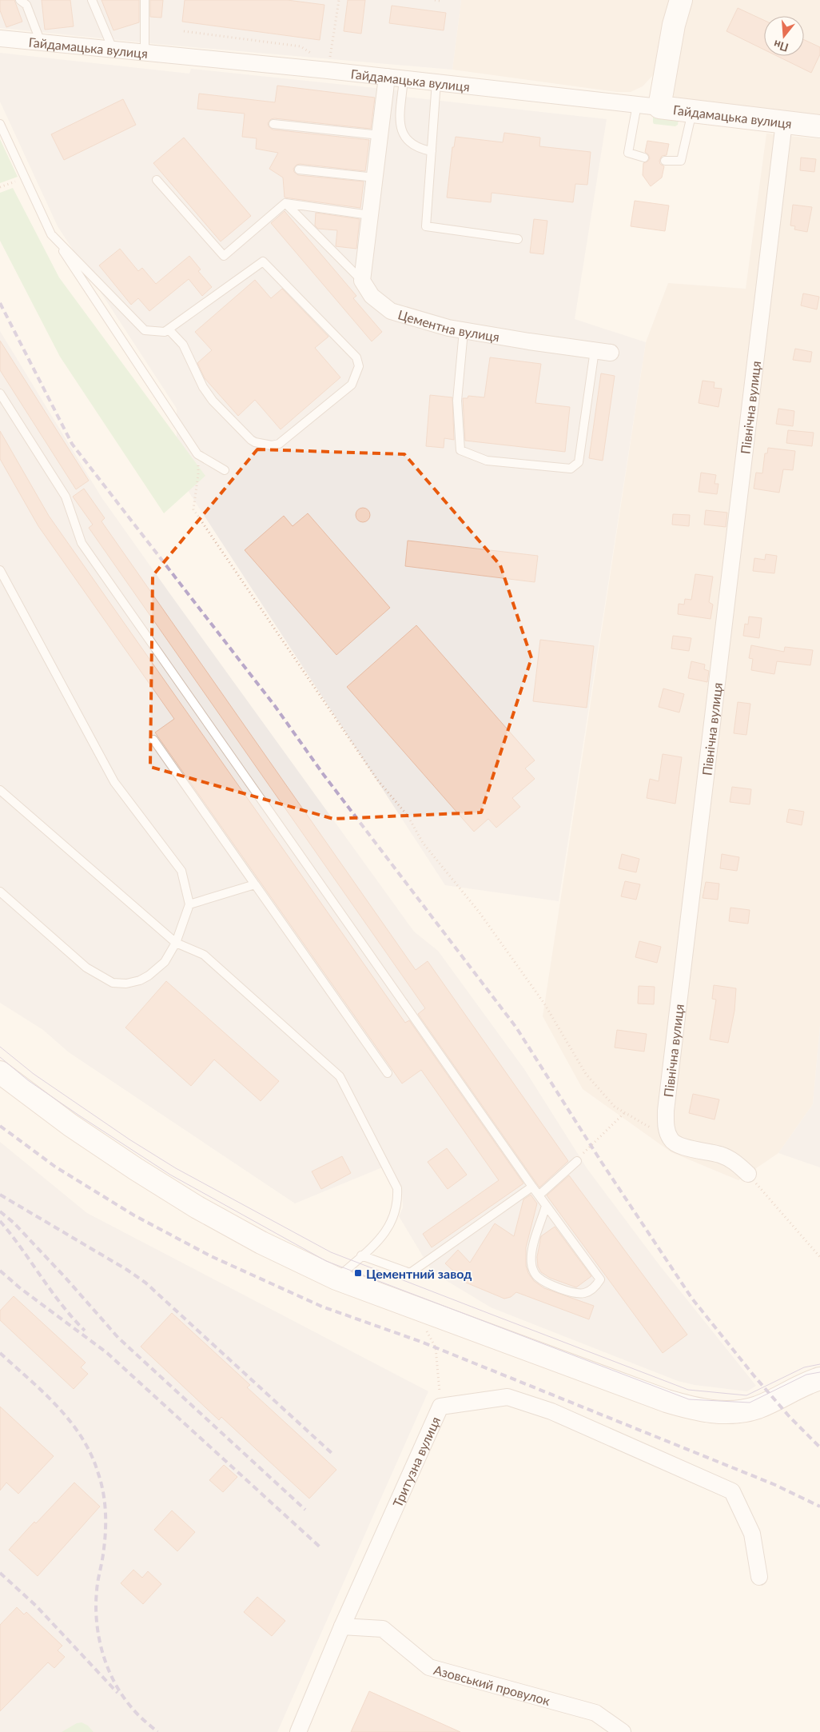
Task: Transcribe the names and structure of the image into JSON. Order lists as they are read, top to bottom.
{
  "streets": {
    "main road": ["Гайдамацька вулиця"],
    "street": [
      "Цементна вулиця",
      "Північна вулиця",
      "Тритузна вулиця",
      "Азовський провулок"
    ]
  },
  "crossings": [
    ["Гайдамацька вулиця", "Північна вулиця"],
    ["Тритузна вулиця", "Азовський провулок"]
  ],
  "places": {
    "transit": ["Цементний завод"]
  },
  "north": "bottom"
}
